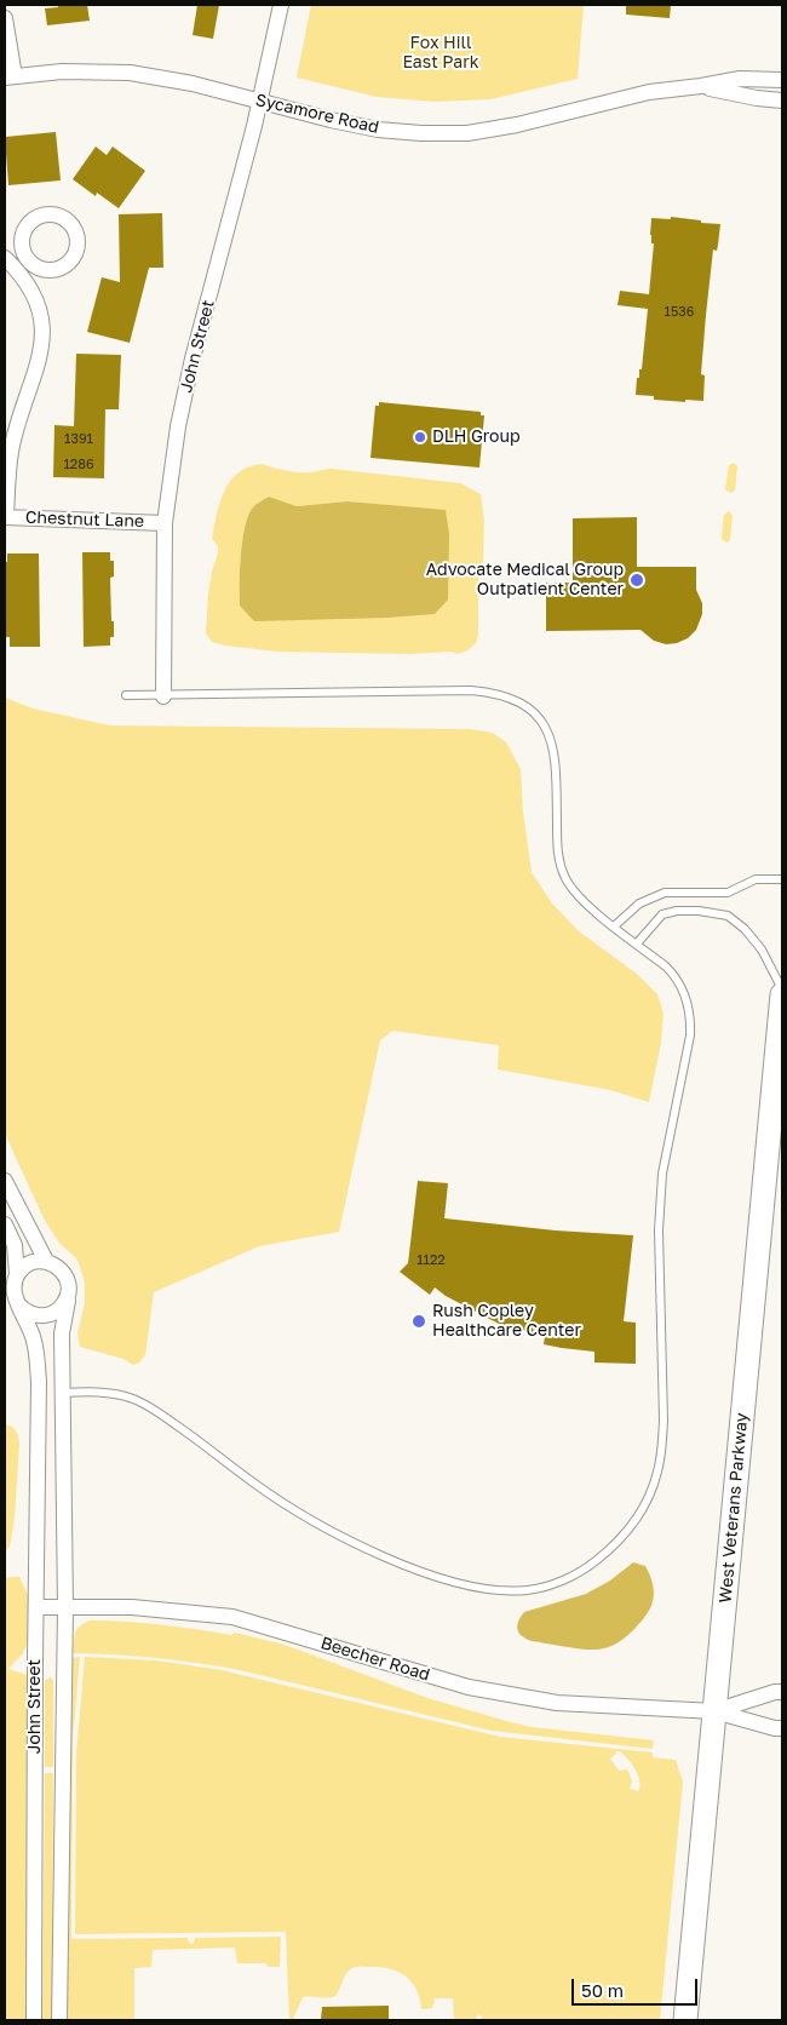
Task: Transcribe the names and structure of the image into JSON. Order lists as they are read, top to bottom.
{
  "streets": {
    "main road": ["West Veterans Parkway"],
    "street": [
      "Sycamore Road",
      "John Street",
      "Chestnut Lane",
      "Beecher Road"
    ]
  },
  "crossings": [
    ["Sycamore Road", "John Street"],
    ["John Street", "Chestnut Lane"],
    ["John Street", "Beecher Road"],
    ["West Veterans Parkway", "Beecher Road"]
  ],
  "parks": ["Fox Hill East Park"],
  "places": ["DLH Group", "Advocate Medical Group Outpatient Center", "Rush Copley Healthcare Center"],
  "house_numbers": [
    "1536",
    "1391",
    "1286",
    "1122"
  ],
  "scale_bar": "50 m"
}
